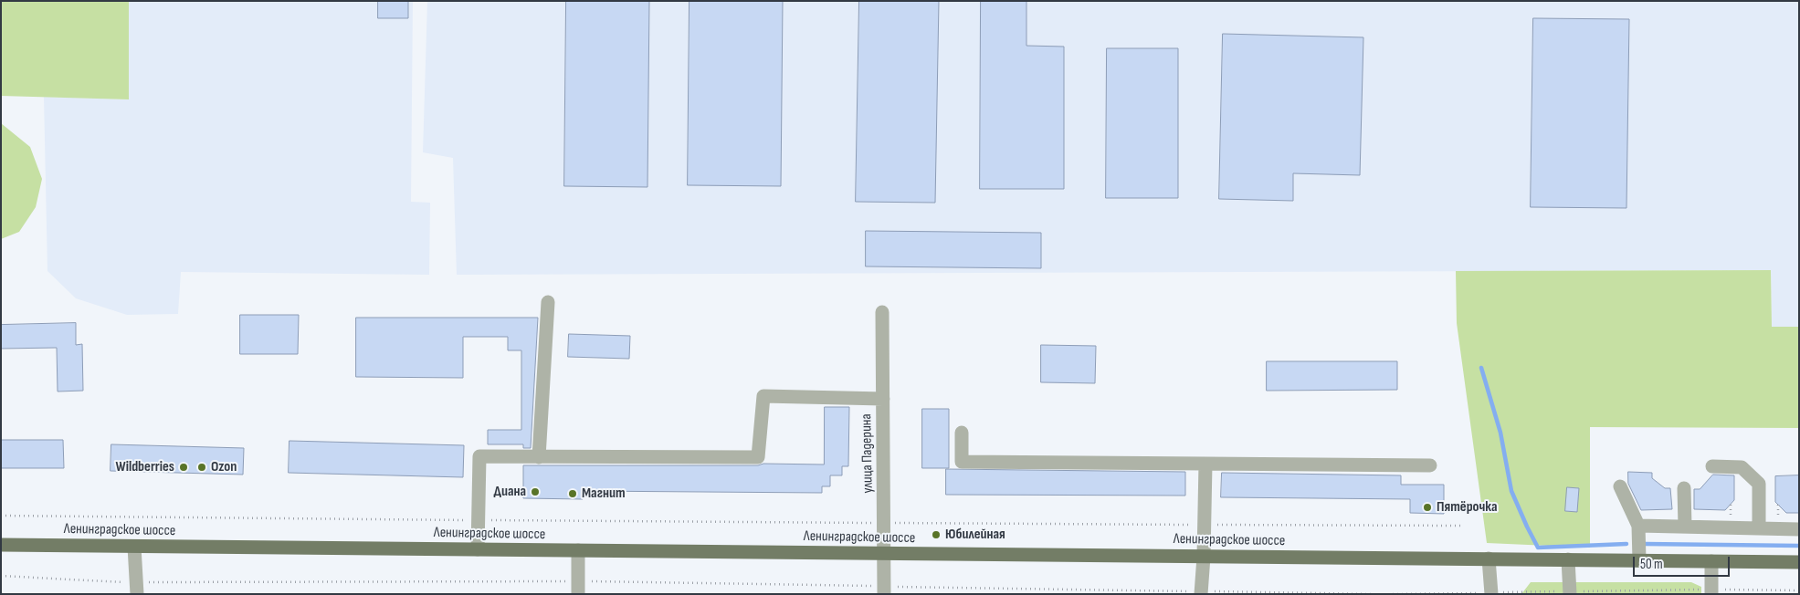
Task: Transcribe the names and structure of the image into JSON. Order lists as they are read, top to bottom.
{
  "streets": {
    "main road": ["Ленинградское шоссе"],
    "street": ["улица Падерина"]
  },
  "crossings": [
    ["улица Падерина", "Ленинградское шоссе"]
  ],
  "places": [
    "Wildberries",
    "Ozon",
    "Диана",
    "Магнит",
    "Пятёрочка",
    "Юбилейная"
  ],
  "scale_bar": "50 m"
}
